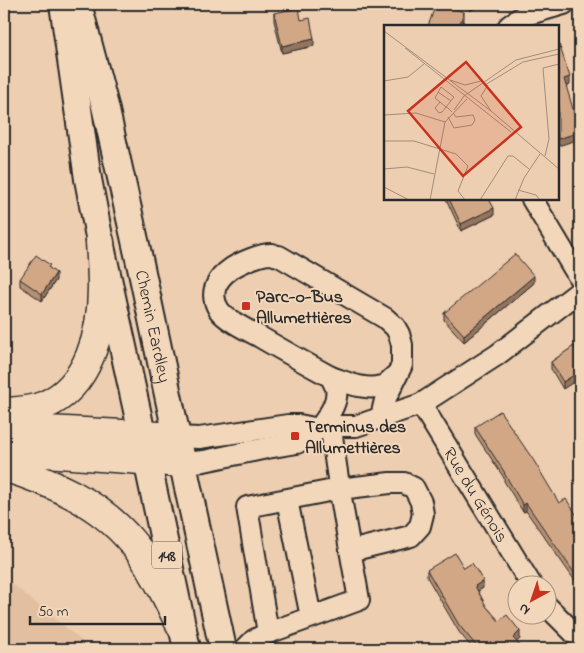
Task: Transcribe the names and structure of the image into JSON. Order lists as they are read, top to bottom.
{
  "streets": {
    "main road": ["Chemin Eardley", "148"],
    "street": ["Rue du Génois"]
  },
  "places": {
    "transit": ["Parc-o-Bus Allumettières", "Terminus des Allumettières"]
  },
  "scale_bar": "50 m",
  "north": "bottom left"
}
